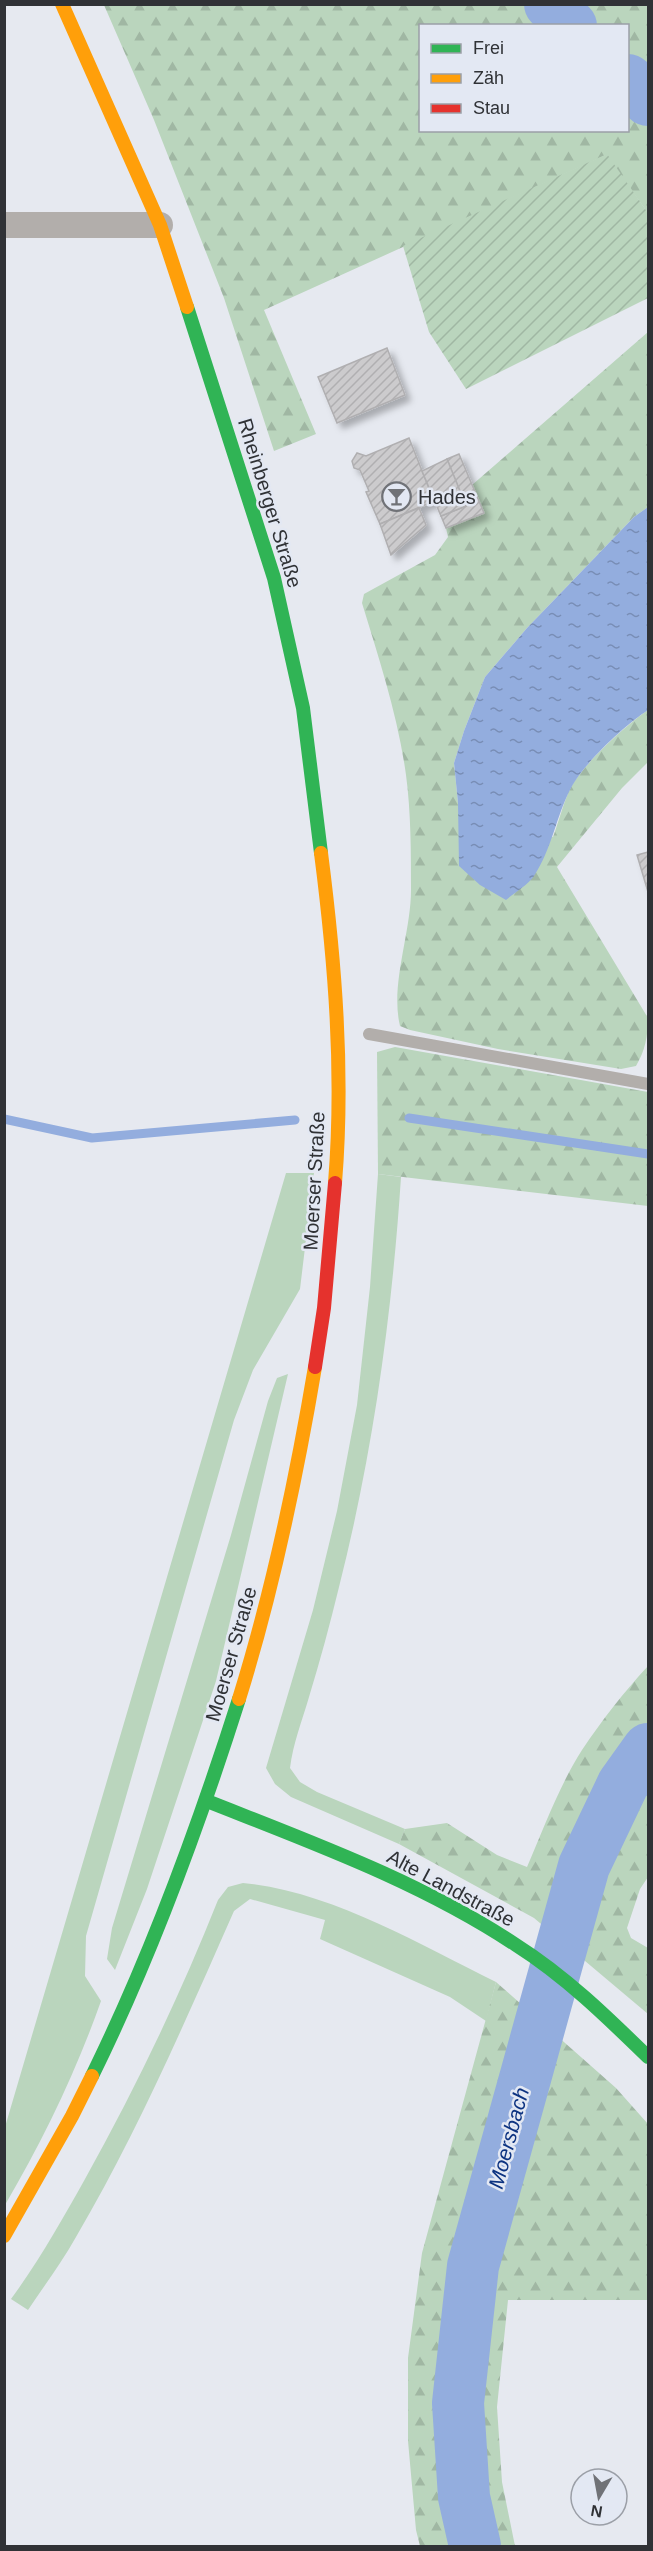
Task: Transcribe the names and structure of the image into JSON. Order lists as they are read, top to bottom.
{
  "streets": {
    "main road": ["Rheinberger Straße", "Moerser Straße", "Alte Landstraße"]
  },
  "crossings": [
    ["Rheinberger Straße", "Moerser Straße"],
    ["Moerser Straße", "Alte Landstraße"]
  ],
  "water": ["Moersbach"],
  "places": {
    "bar": ["Hades"]
  },
  "legend": ["Frei", "Zäh", "Stau"],
  "north": "bottom"
}
